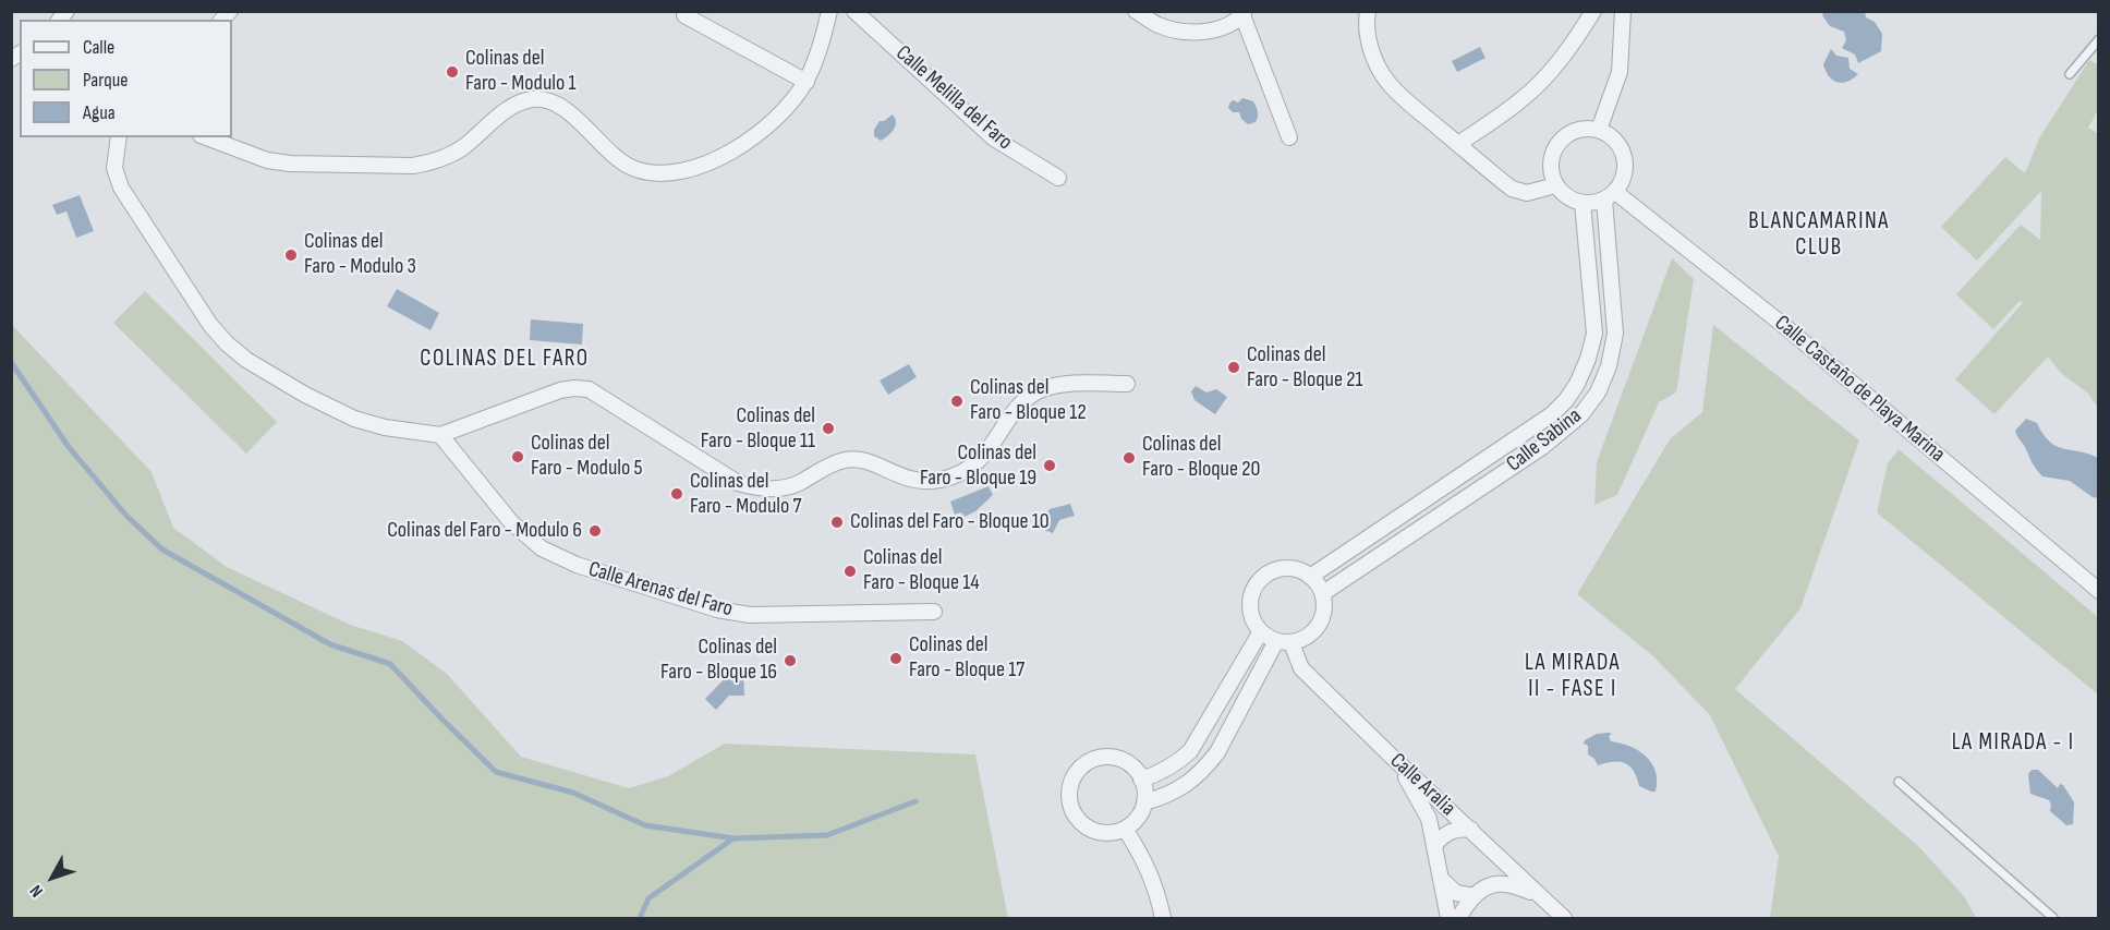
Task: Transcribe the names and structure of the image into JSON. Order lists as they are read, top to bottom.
{
  "streets": {
    "street": [
      "Calle Melilla del Faro",
      "Calle Castaño de Playa Marina",
      "Calle Sabina",
      "Calle Arenas del Faro",
      "Calle Aralia"
    ]
  },
  "crossings": [
    ["Calle Castaño de Playa Marina", "Calle Sabina"],
    ["Calle Sabina", "Calle Aralia"]
  ],
  "districts": [
    "BLANCAMARINA CLUB",
    "COLINAS DEL FARO",
    "LA MIRADA II - FASE I",
    "LA MIRADA - I"
  ],
  "places": [
    "Colinas del Faro - Modulo 1",
    "Colinas del Faro - Modulo 3",
    "Colinas del Faro - Bloque 21",
    "Colinas del Faro - Bloque 12",
    "Colinas del Faro - Bloque 11",
    "Colinas del Faro - Modulo 5",
    "Colinas del Faro - Bloque 20",
    "Colinas del Faro - Bloque 19",
    "Colinas del Faro - Modulo 7",
    "Colinas del Faro - Bloque 10",
    "Colinas del Faro - Modulo 6",
    "Colinas del Faro - Bloque 14",
    "Colinas del Faro - Bloque 17",
    "Colinas del Faro - Bloque 16"
  ],
  "legend": ["Calle", "Parque", "Agua"],
  "north": "bottom left"
}
